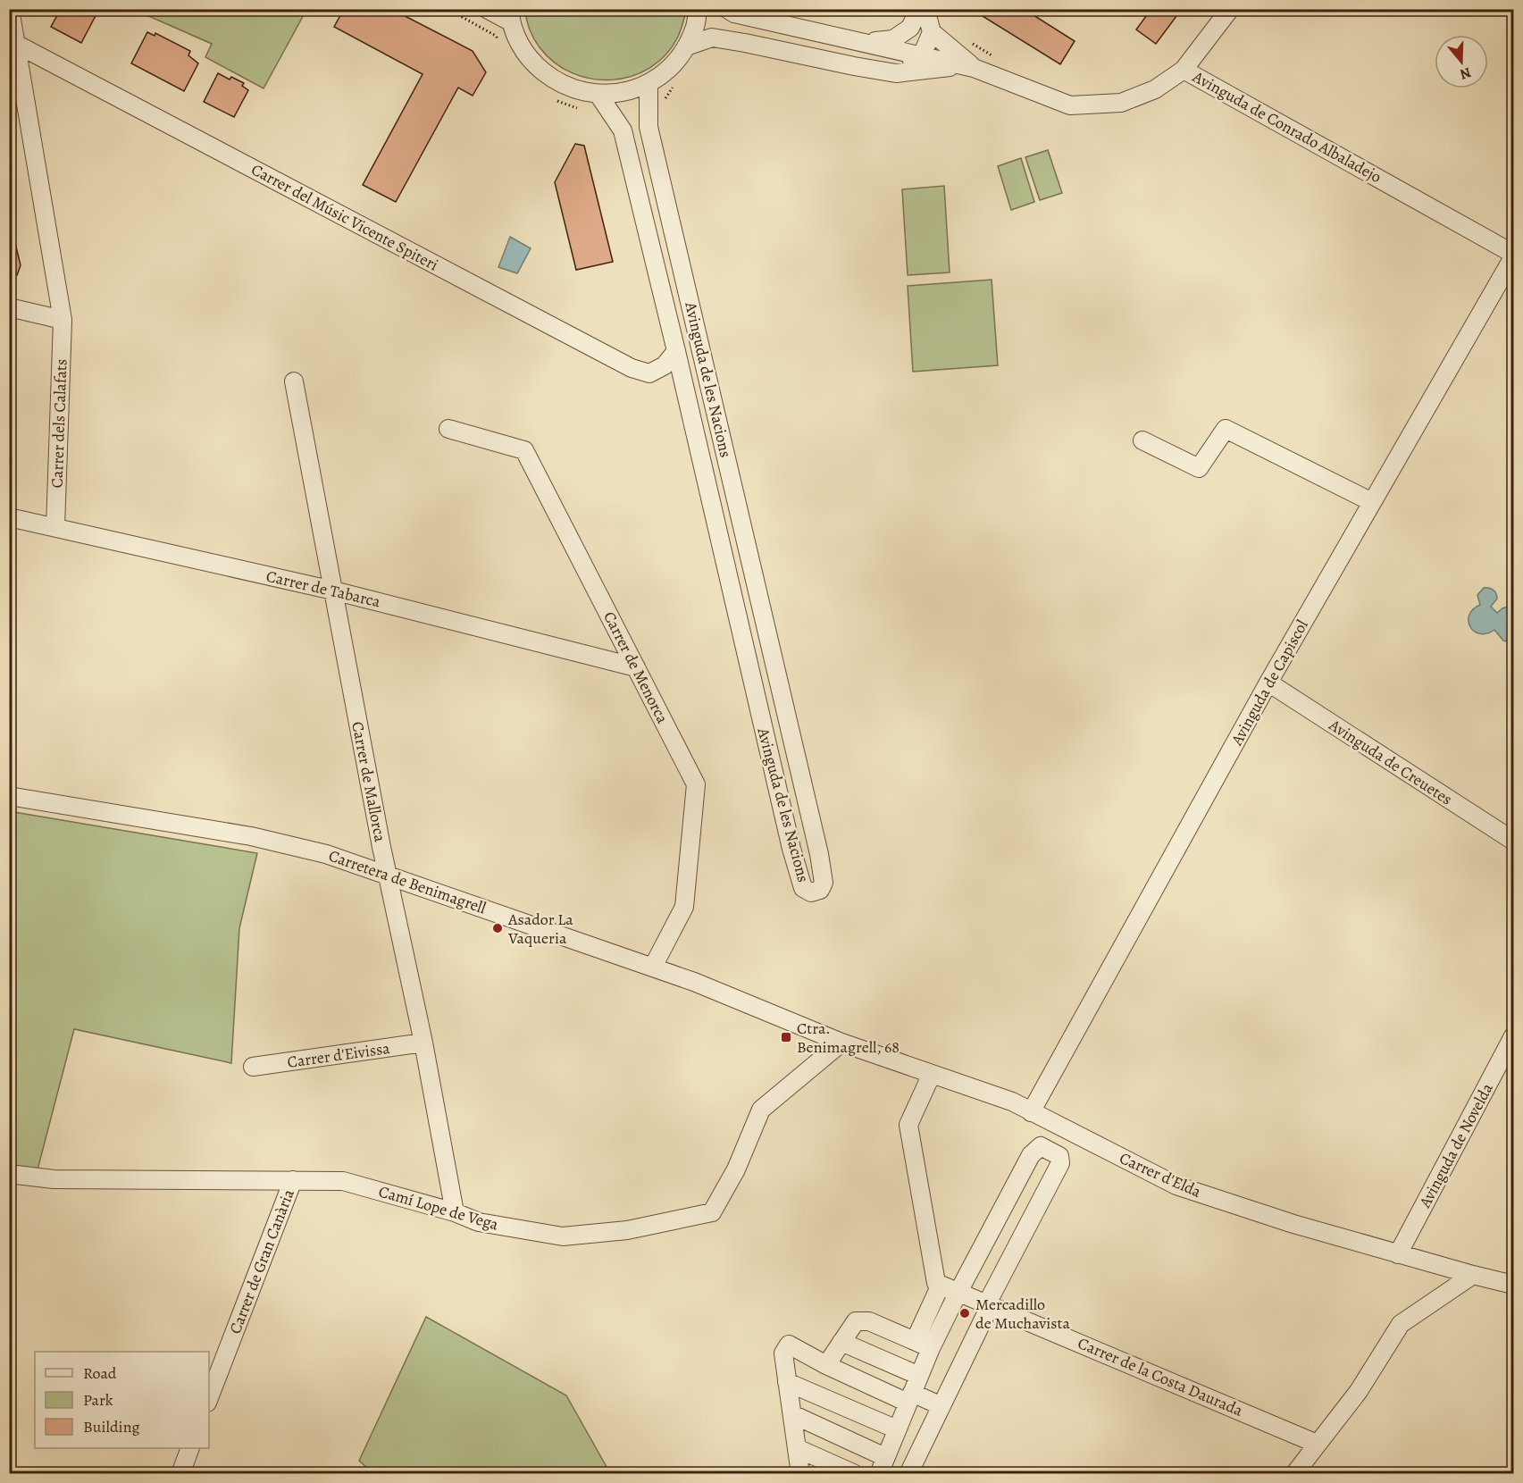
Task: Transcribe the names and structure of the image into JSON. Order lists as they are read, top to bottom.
{
  "streets": {
    "street": [
      "Avinguda de Conrado Albaladejo",
      "Carrer del Músic Vicente Spiteri",
      "Avinguda de les Nacions",
      "Carrer dels Calafats",
      "Carrer de Tabarca",
      "Carrer de Menorca",
      "Avinguda de Capiscol",
      "Avinguda de Creuetes",
      "Carrer de Mallorca",
      "Carretera de Benimagrell",
      "Carrer d'Eivissa",
      "Avinguda de Novelda",
      "Carrer d'Elda",
      "Camí Lope de Vega",
      "Carrer de Gran Canària",
      "Carrer de la Costa Daurada"
    ]
  },
  "crossings": [
    ["Avinguda de Conrado Albaladejo", "Avinguda de Capiscol"],
    ["Carrer del Músic Vicente Spiteri", "Avinguda de les Nacions"],
    ["Carrer del Músic Vicente Spiteri", "Carrer dels Calafats"],
    ["Carrer dels Calafats", "Carrer de Tabarca"],
    ["Carrer de Tabarca", "Carrer de Menorca"],
    ["Carrer de Tabarca", "Carrer de Mallorca"],
    ["Carrer de Menorca", "Carretera de Benimagrell"],
    ["Avinguda de Capiscol", "Avinguda de Creuetes"],
    ["Avinguda de Capiscol", "Carrer d'Elda"],
    ["Carrer de Mallorca", "Carretera de Benimagrell"],
    ["Carrer de Mallorca", "Carrer d'Eivissa"],
    ["Carrer de Mallorca", "Camí Lope de Vega"],
    ["Carretera de Benimagrell", "Carrer d'Elda"],
    ["Avinguda de Novelda", "Carrer d'Elda"],
    ["Carrer d'Elda", "Camí Lope de Vega"],
    ["Camí Lope de Vega", "Carrer de Gran Canària"]
  ],
  "places": {
    "other": ["Asador La Vaqueria", "Mercadillo de Muchavista"],
    "transit": ["Ctra. Benimagrell, 68"]
  },
  "legend": ["Road", "Park", "Building"],
  "north": "bottom"
}
